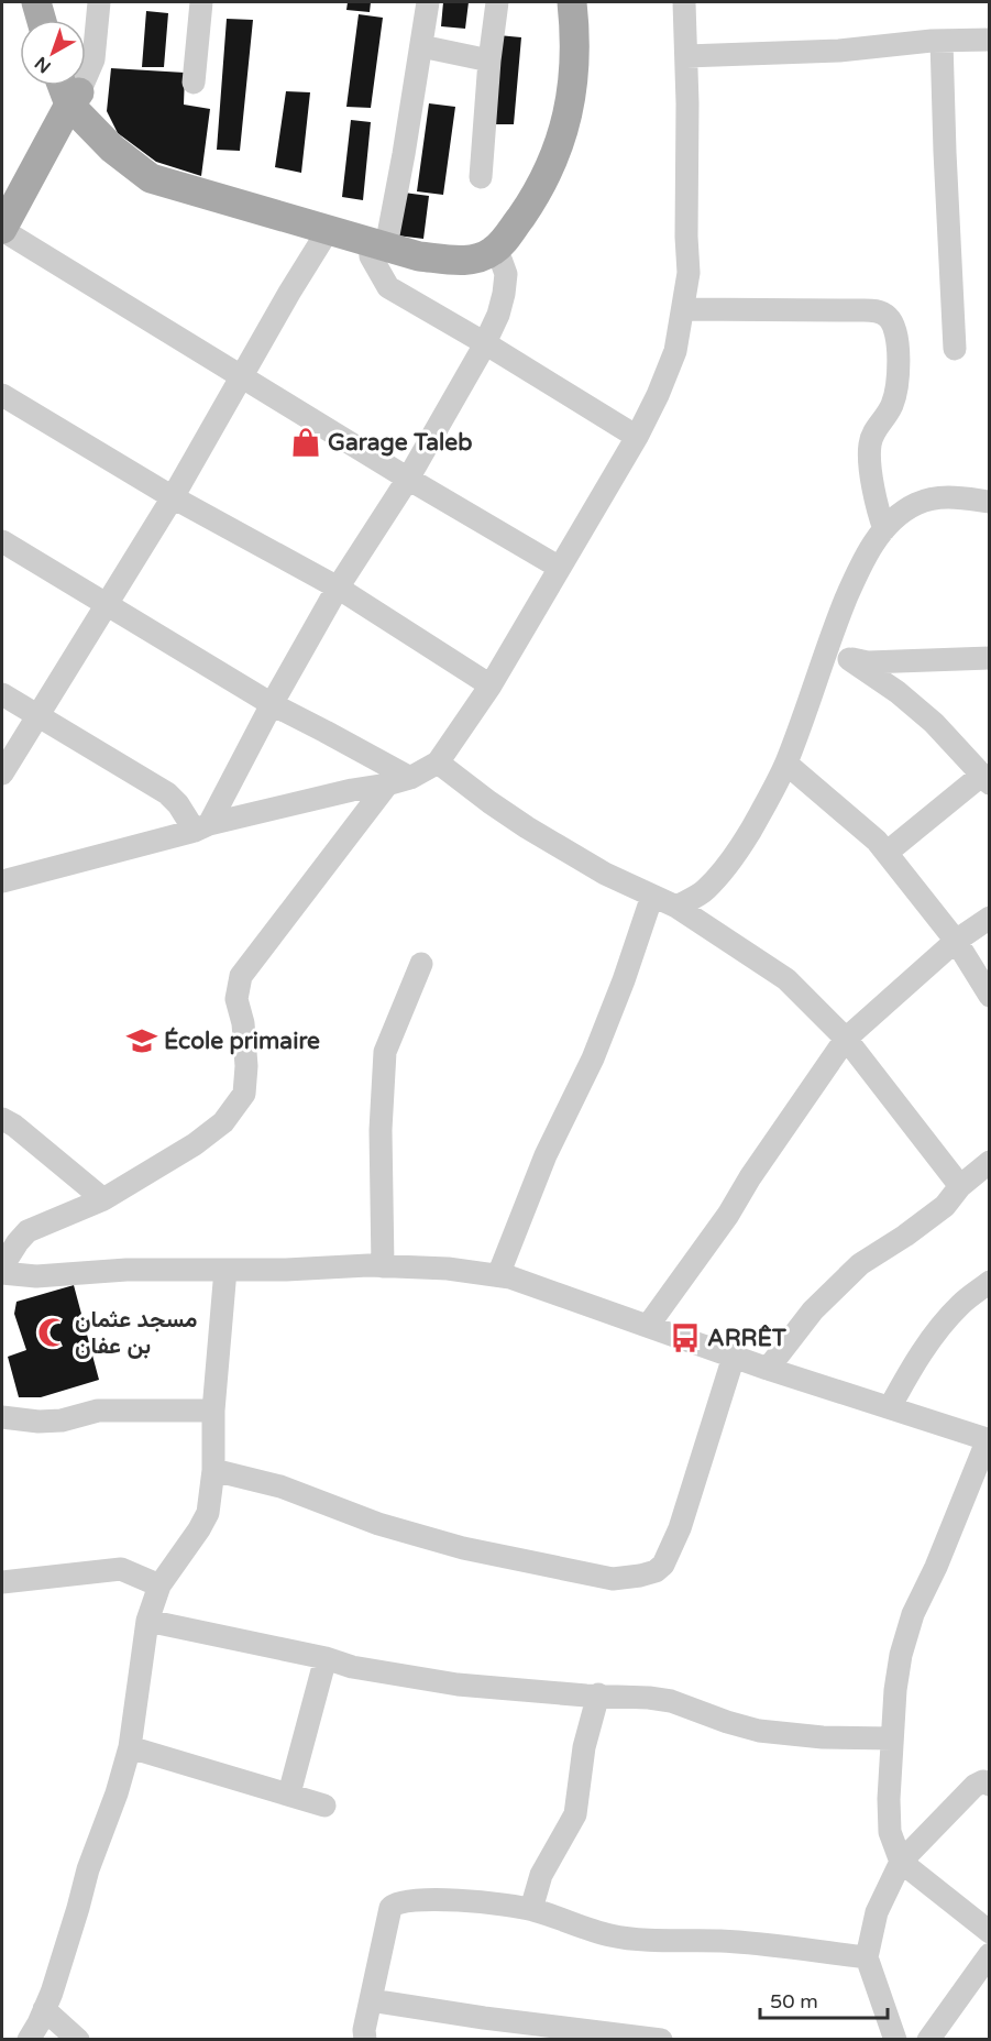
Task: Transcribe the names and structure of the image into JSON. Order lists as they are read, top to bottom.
{
  "places": {
    "shop": ["Garage Taleb"],
    "school or university": ["École primaire"],
    "mosque": ["مسجد عثمان بن عفان"],
    "bus stop": ["ARRÊT"]
  },
  "scale_bar": "50 m",
  "north": "bottom left"
}
